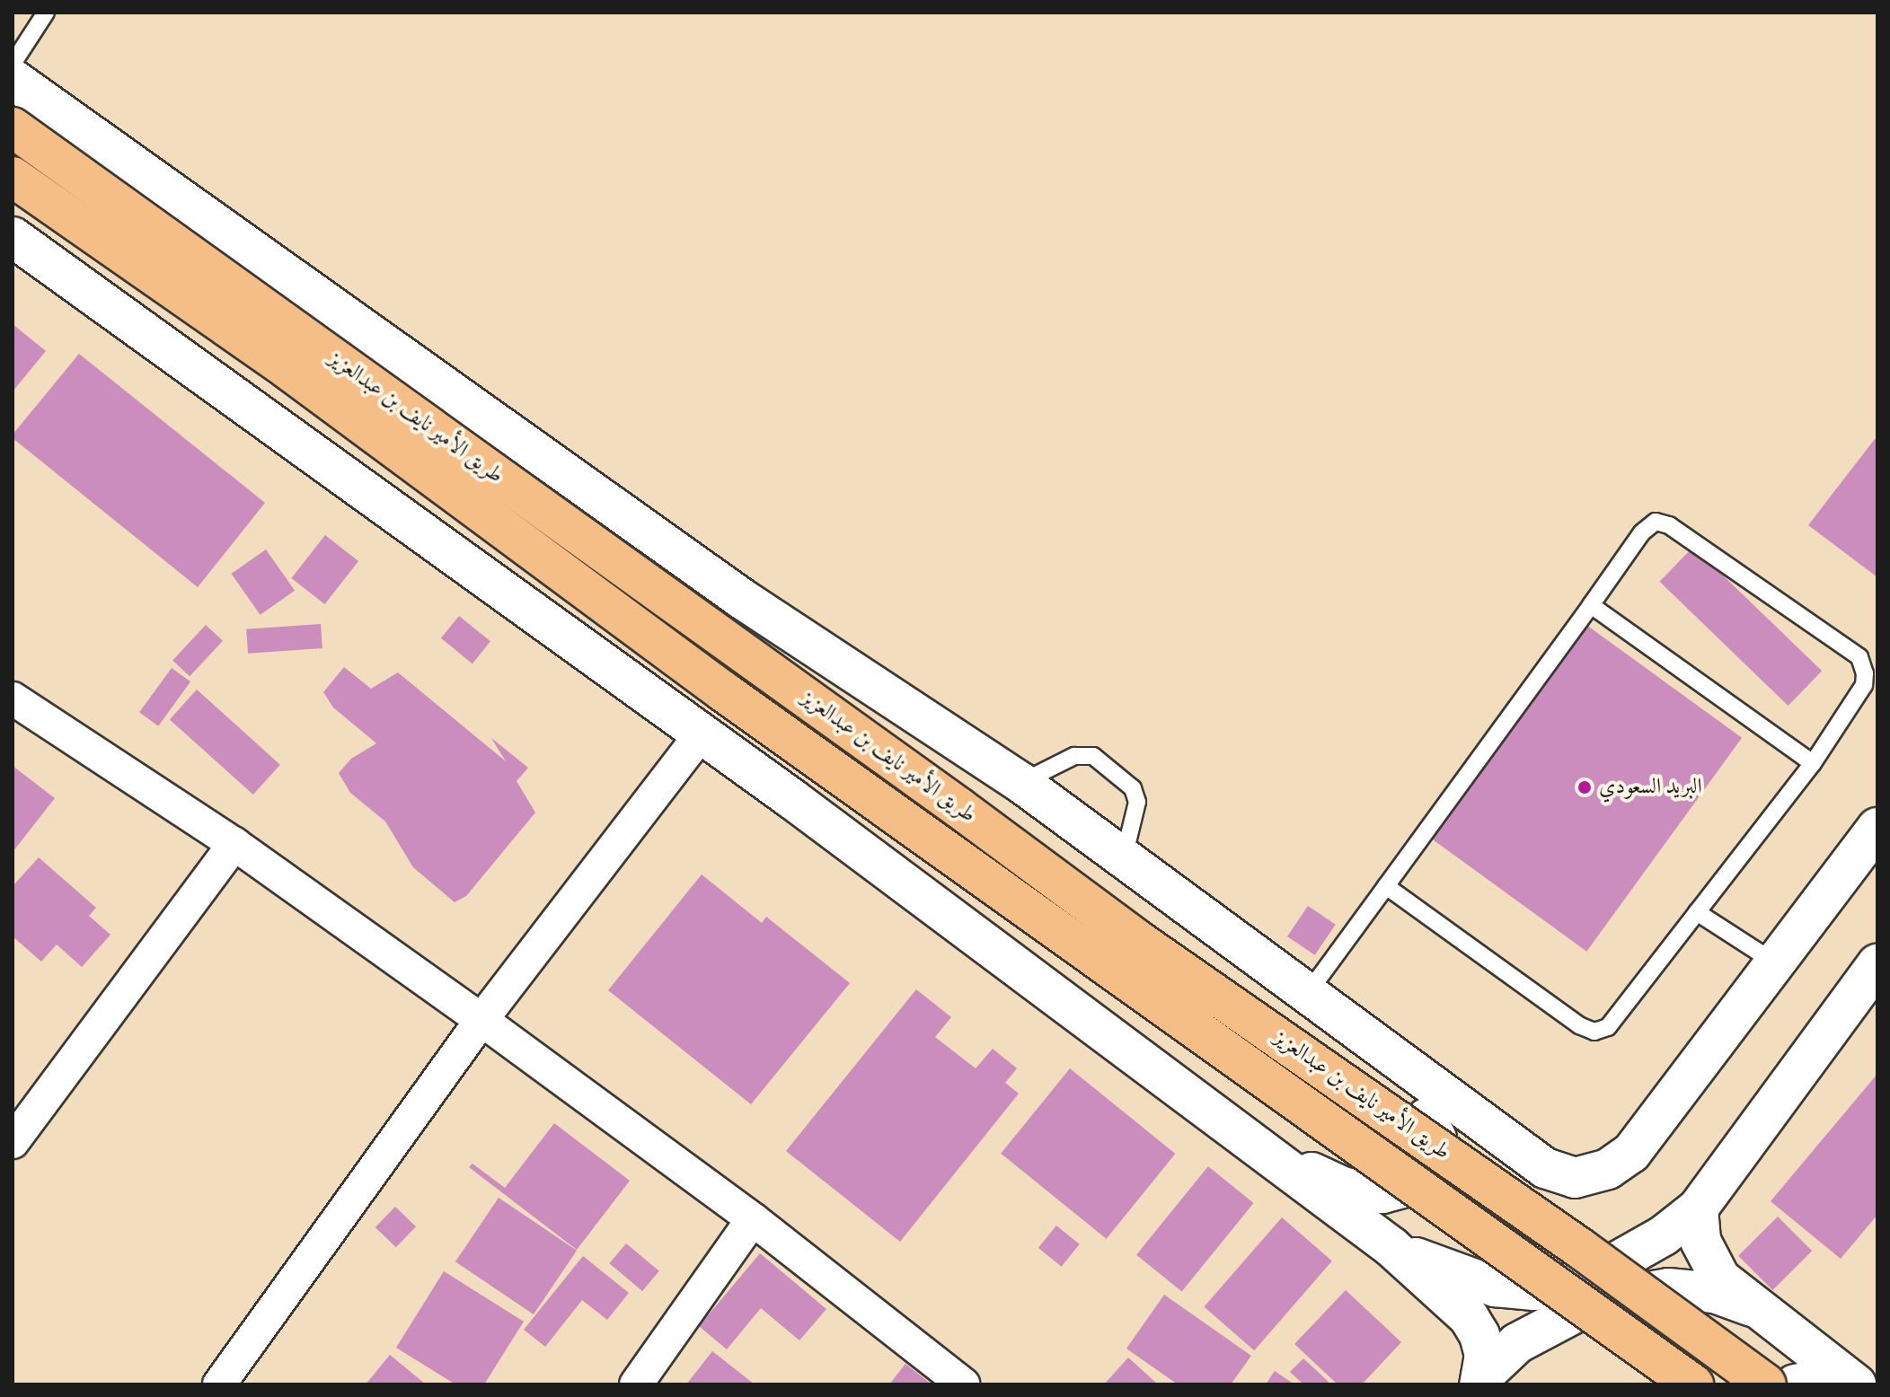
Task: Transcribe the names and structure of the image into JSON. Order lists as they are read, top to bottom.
{
  "streets": {
    "main road": ["طريق الأمير نايف بن عبدالعزيز"]
  },
  "places": ["البريد السعودي"]
}
